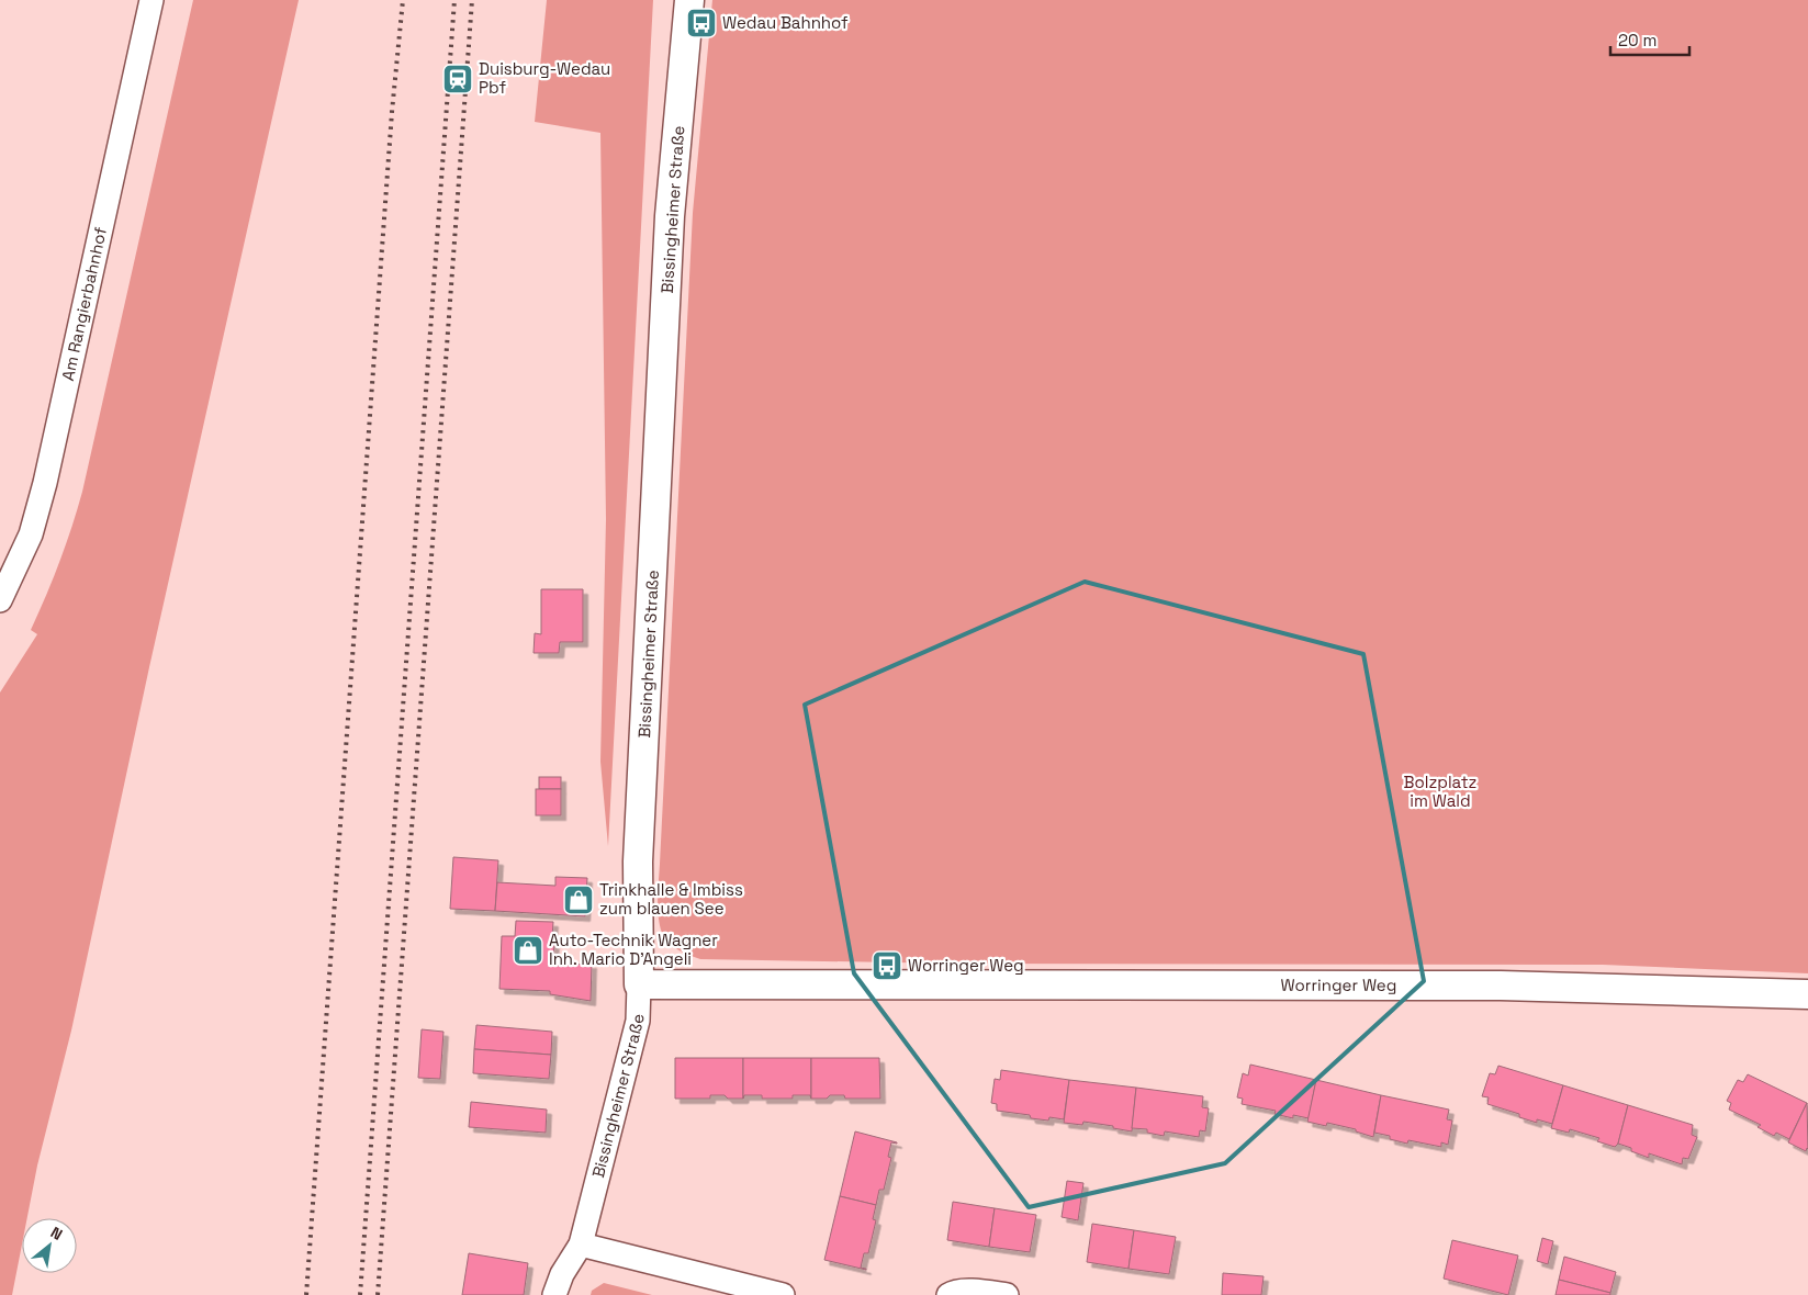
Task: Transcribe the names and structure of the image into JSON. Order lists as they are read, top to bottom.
{
  "streets": {
    "street": ["Bissingheimer Straße", "Am Rangierbahnhof", "Worringer Weg"]
  },
  "crossings": [
    ["Bissingheimer Straße", "Worringer Weg"]
  ],
  "parks": ["Bolzplatz im Wald"],
  "places": {
    "bus stop": ["Wedau Bahnhof", "Worringer Weg"],
    "station": ["Duisburg-Wedau Pbf"],
    "shop": ["Trinkhalle & Imbiss zum blauen See", "Auto-Technik Wagner Inh. Mario D'Angeli"]
  },
  "scale_bar": "20 m",
  "north": "top right"
}
